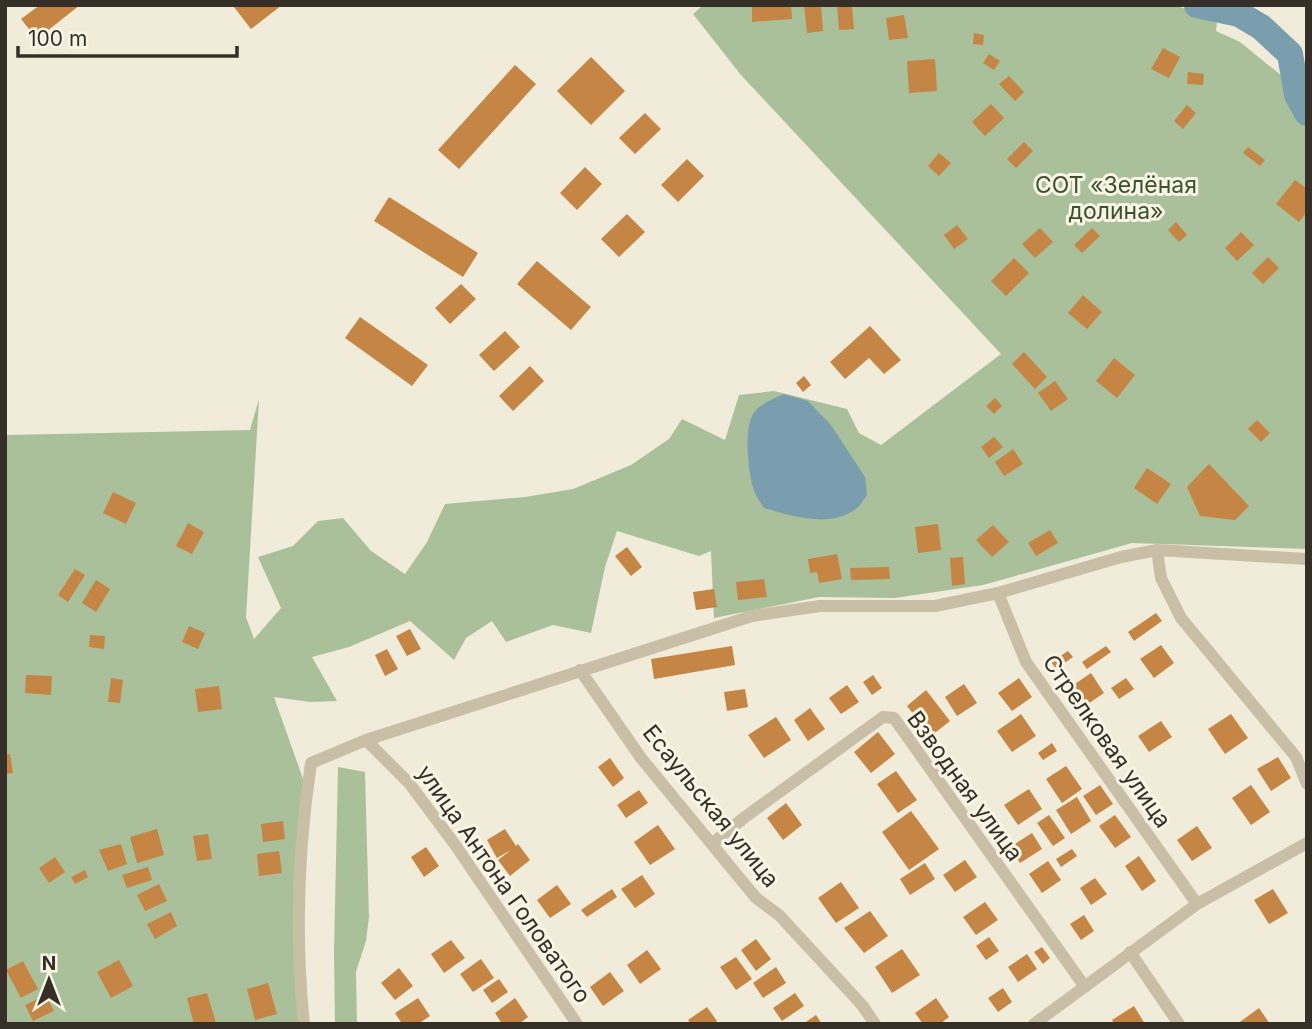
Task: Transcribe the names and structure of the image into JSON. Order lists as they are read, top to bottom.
{
  "streets": {
    "street": [
      "Стрелковая улица",
      "Взводная улица",
      "Есаульская улица",
      "улица Антона Головатого"
    ]
  },
  "crossings": [
    ["Взводная улица", "Есаульская улица"]
  ],
  "parks": ["СОТ «Зелёная долина»"],
  "scale_bar": "100 m",
  "north": "top"
}
